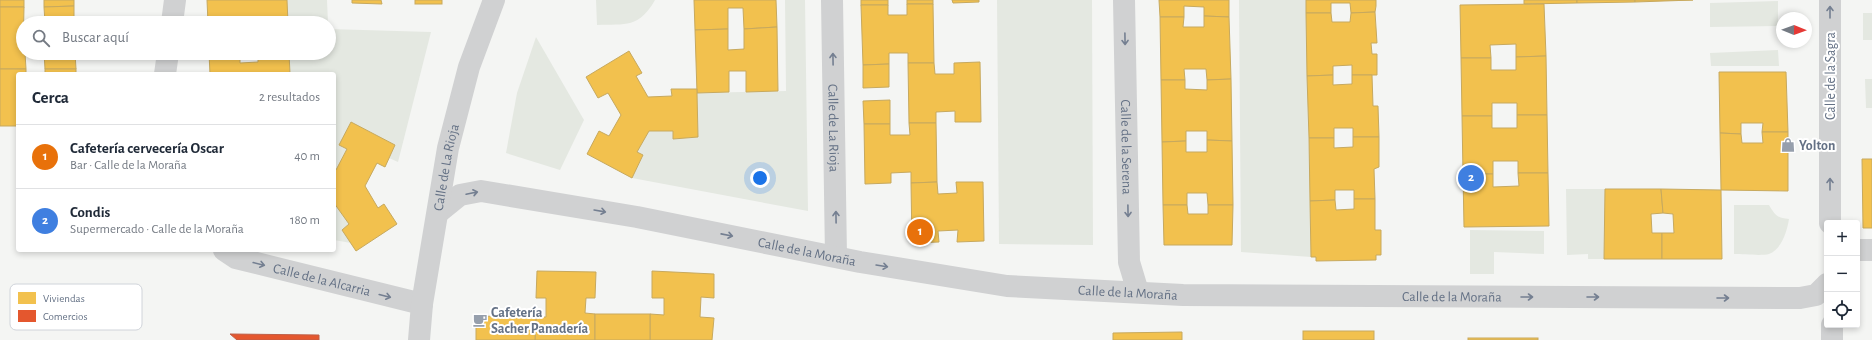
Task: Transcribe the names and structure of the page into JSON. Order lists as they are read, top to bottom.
{
  "streets": {
    "street": [
      "Calle de la Sagra",
      "Calle de La Rioja",
      "Calle de la Serena",
      "Calle de la Moraña",
      "Calle de la Alcarria"
    ]
  },
  "crossings": [
    ["Calle de La Rioja", "Calle de la Moraña"],
    ["Calle de La Rioja", "Calle de la Alcarria"],
    ["Calle de la Serena", "Calle de la Moraña"]
  ],
  "one_way": [
    "Calle de la Sagra",
    "Calle de La Rioja",
    "Calle de la Serena",
    "Calle de la Moraña",
    "Calle de la Alcarria"
  ],
  "places": {
    "shop": ["Yolton"],
    "cafe": ["Cafetería Sacher Panadería"]
  },
  "legend": ["Viviendas", "Comercios"],
  "north": "right",
  "page": {
    "search": "Buscar aquí",
    "heading": ["Cerca", "2 resultados"],
    "list": [
      {
        "mark": "1",
        "name": "Cafetería cervecería Oscar",
        "note": "Bar · Calle de la Moraña",
        "value": "40 m"
      },
      {
        "mark": "2",
        "name": "Condis",
        "note": "Supermercado · Calle de la Moraña",
        "value": "180 m"
      }
    ],
    "pins": ["2", "1"],
    "map_buttons": ["+", "−"]
  }
}
